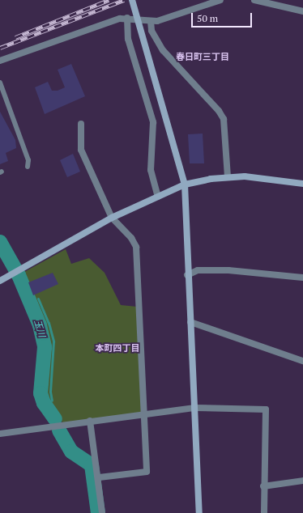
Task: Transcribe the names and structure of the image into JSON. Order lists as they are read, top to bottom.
{
  "districts": ["春日町三丁目", "本町四丁目"],
  "water": ["玉川"],
  "scale_bar": "50 m"
}
